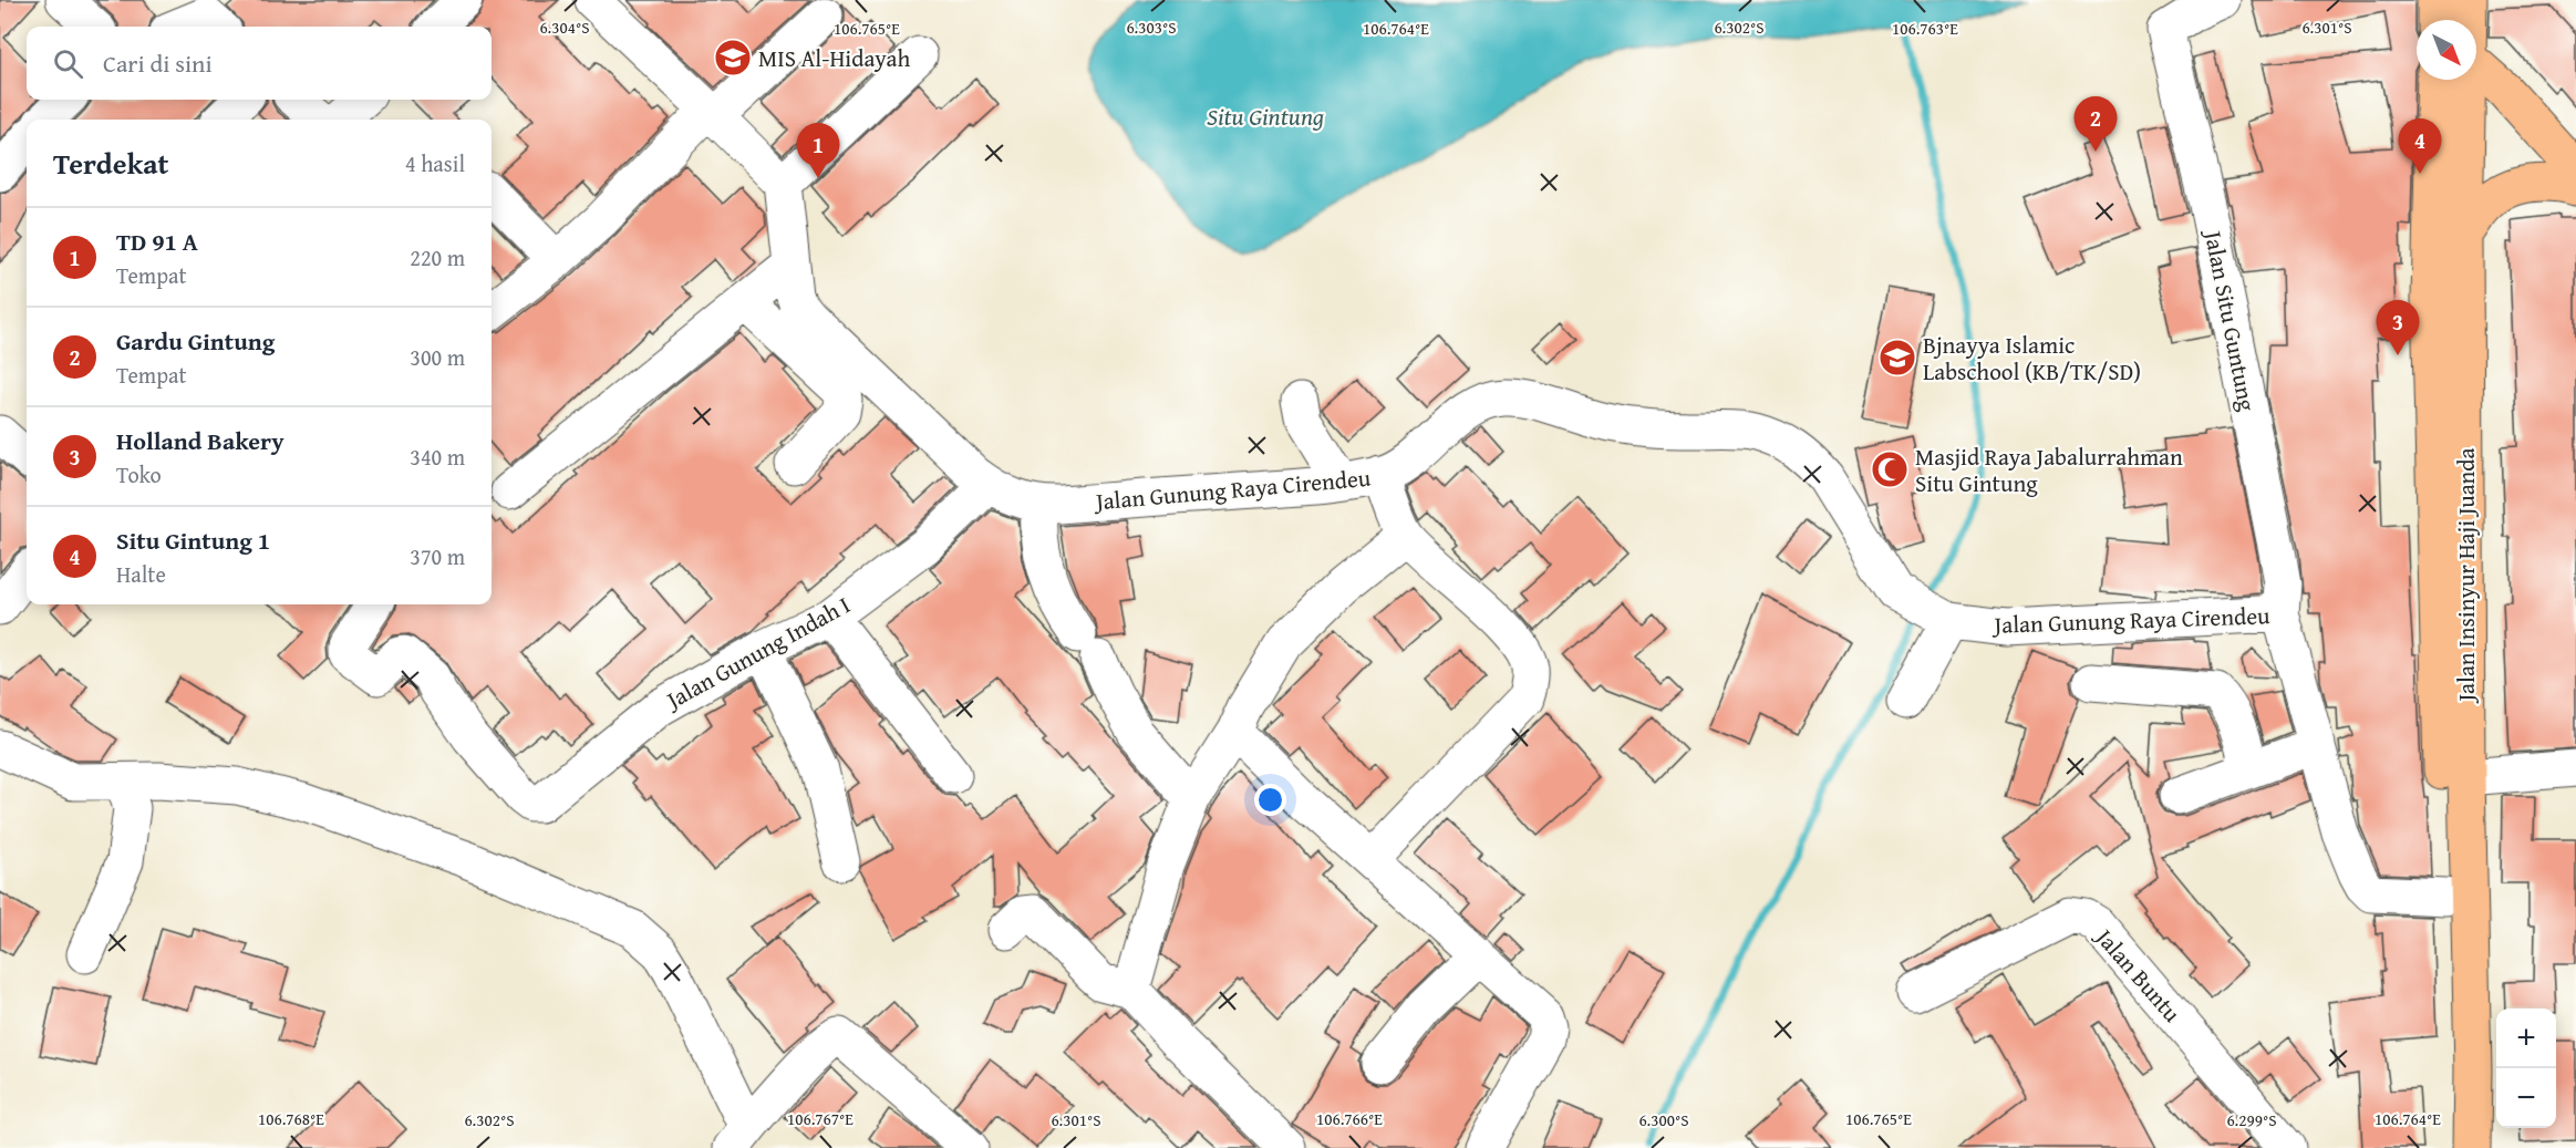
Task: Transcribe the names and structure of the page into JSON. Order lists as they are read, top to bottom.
{
  "streets": {
    "main road": ["Jalan Insinyur Haji Juanda"],
    "street": [
      "Jalan Situ Guntung",
      "Jalan Gunung Raya Cirendeu",
      "Jalan Gunung Indah I",
      "Jalan Buntu"
    ]
  },
  "crossings": [
    ["Jalan Situ Guntung", "Jalan Gunung Raya Cirendeu"],
    ["Jalan Gunung Raya Cirendeu", "Jalan Insinyur Haji Juanda"],
    ["Jalan Gunung Raya Cirendeu", "Jalan Gunung Indah I"]
  ],
  "water": ["Situ Gintung"],
  "places": {
    "school or university": ["MIS Al-Hidayah", "Bjnayya Islamic Labschool (KB/TK/SD)"],
    "mosque": ["Masjid Raya Jabalurrahman Situ Gintung"]
  },
  "north": "bottom right",
  "page": {
    "search": "Cari di sini",
    "pins": [
      "2",
      "4",
      "1",
      "3"
    ],
    "heading": ["Terdekat", "4 hasil"],
    "list": [
      {
        "mark": "1",
        "name": "TD 91 A",
        "note": "Tempat",
        "value": "220 m"
      },
      {
        "mark": "2",
        "name": "Gardu Gintung",
        "note": "Tempat",
        "value": "300 m"
      },
      {
        "mark": "3",
        "name": "Holland Bakery",
        "note": "Toko",
        "value": "340 m"
      },
      {
        "mark": "4",
        "name": "Situ Gintung 1",
        "note": "Halte",
        "value": "370 m"
      }
    ],
    "map_buttons": ["+", "−"]
  },
  "coordinates": [
    "6.304°S",
    "6.303°S",
    "6.302°S",
    "6.301°S",
    "106.765°E",
    "106.764°E",
    "106.763°E",
    "106.768°E",
    "106.767°E",
    "106.766°E",
    "6.300°S",
    "6.299°S"
  ]
}
